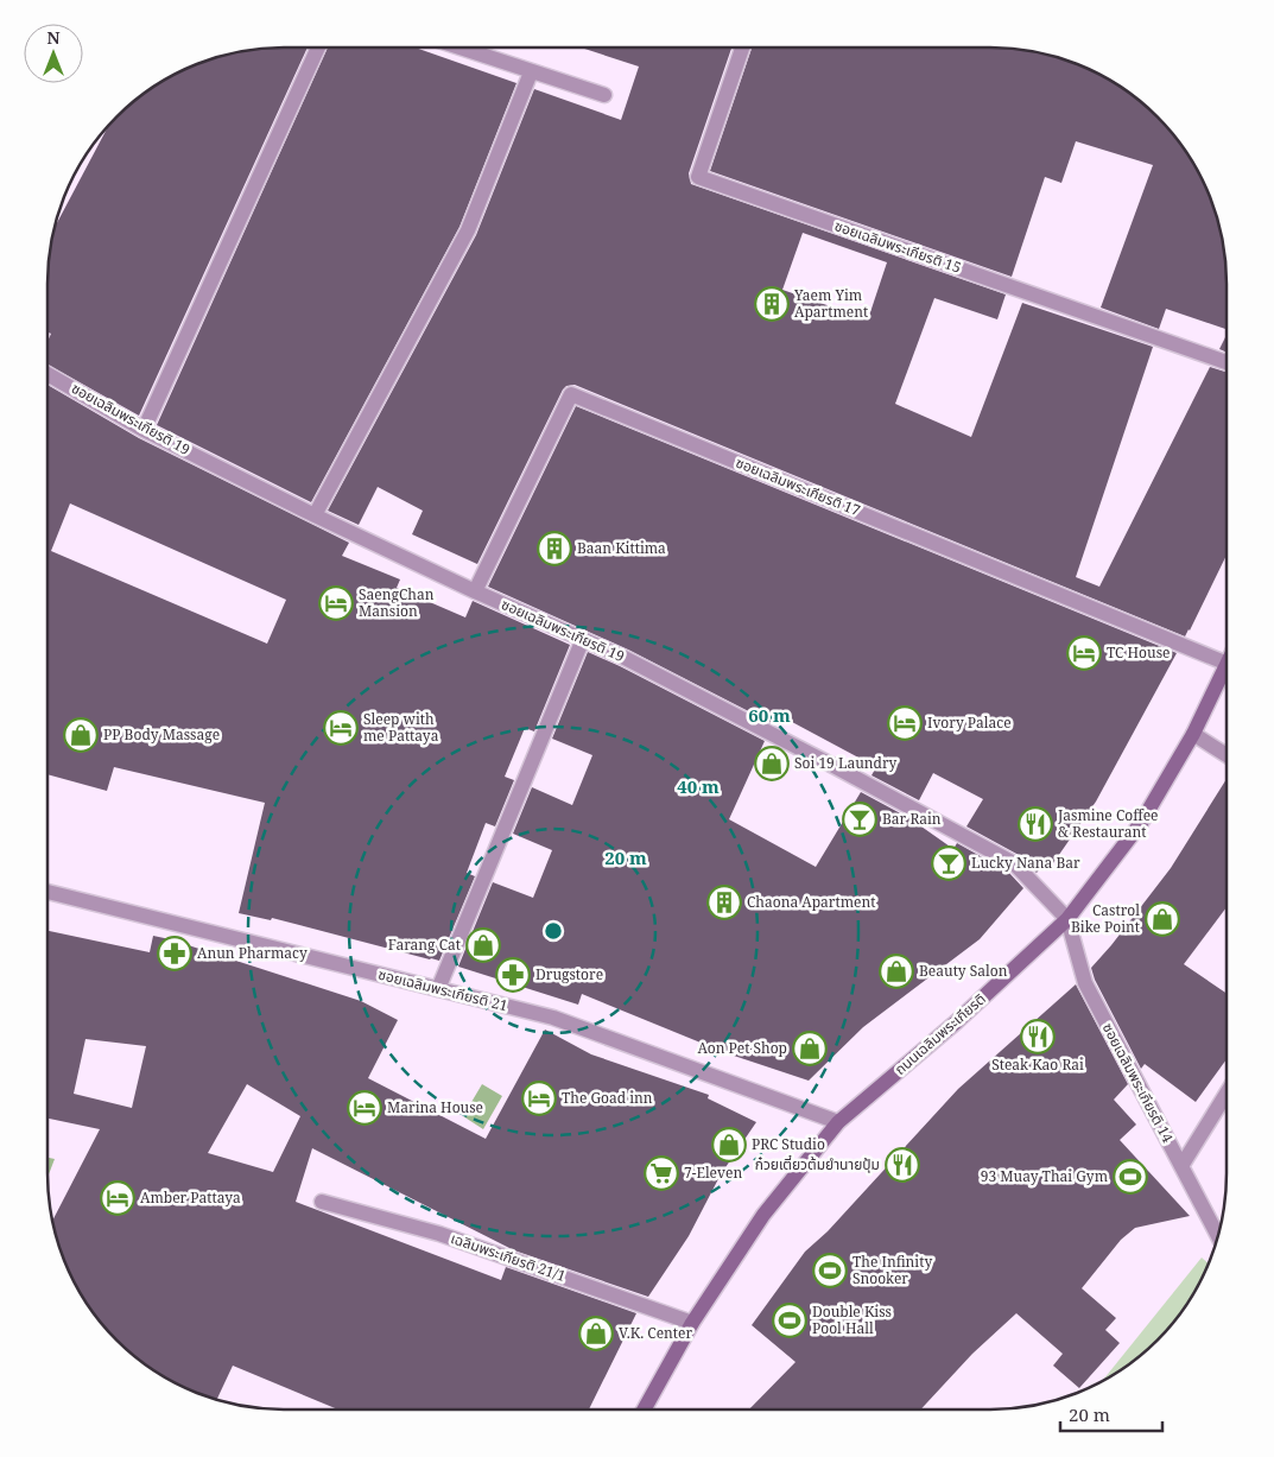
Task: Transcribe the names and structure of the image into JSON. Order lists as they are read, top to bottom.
{
  "streets": {
    "main road": ["ถนนเฉลิมพระเกียรติ"],
    "street": [
      "ซอยเฉลิมพระเกียรติ 15",
      "ซอยเฉลิมพระเกียรติ 19",
      "ซอยเฉลิมพระเกียรติ 17",
      "ซอยเฉลิมพระเกียรติ 21",
      "ซอยเฉลิมพระเกียรติ 14",
      "เฉลิมพระเกียรติ 21/1"
    ]
  },
  "crossings": [
    ["ซอยเฉลิมพระเกียรติ 19", "ซอยเฉลิมพระเกียรติ 17"],
    ["ซอยเฉลิมพระเกียรติ 19", "ถนนเฉลิมพระเกียรติ"],
    ["ซอยเฉลิมพระเกียรติ 19", "ซอยเฉลิมพระเกียรติ 14"],
    ["ซอยเฉลิมพระเกียรติ 21", "ถนนเฉลิมพระเกียรติ"],
    ["ถนนเฉลิมพระเกียรติ", "ซอยเฉลิมพระเกียรติ 14"],
    ["ถนนเฉลิมพระเกียรติ", "เฉลิมพระเกียรติ 21/1"]
  ],
  "places": {
    "building": ["Yaem Yim Apartment", "Baan Kittima", "Chaona Apartment"],
    "hotel": [
      "SaengChan Mansion",
      "TC House",
      "Ivory Palace",
      "Sleep with me Pattaya",
      "The Goad inn",
      "Marina House",
      "Amber Pattaya"
    ],
    "shop": [
      "PP Body Massage",
      "Soi 19 Laundry",
      "Castrol Bike Point",
      "Farang Cat",
      "Beauty Salon",
      "Aon Pet Shop",
      "PRC Studio",
      "V.K. Center"
    ],
    "bar": ["Bar Rain", "Lucky Nana Bar"],
    "restaurant": ["Jasmine Coffee & Restaurant", "Steak Kao Rai", "ก๋วยเตี๋ยวต้มยำนายปุ้ม"],
    "pharmacy": ["Anun Pharmacy", "Drugstore"],
    "supermarket": ["7-Eleven"],
    "sports": ["93 Muay Thai Gym", "The Infinity Snooker", "Double Kiss Pool Hall"]
  },
  "scale_bar": "20 m",
  "north": "top",
  "rings": ["60 m", "40 m", "20 m"]
}
